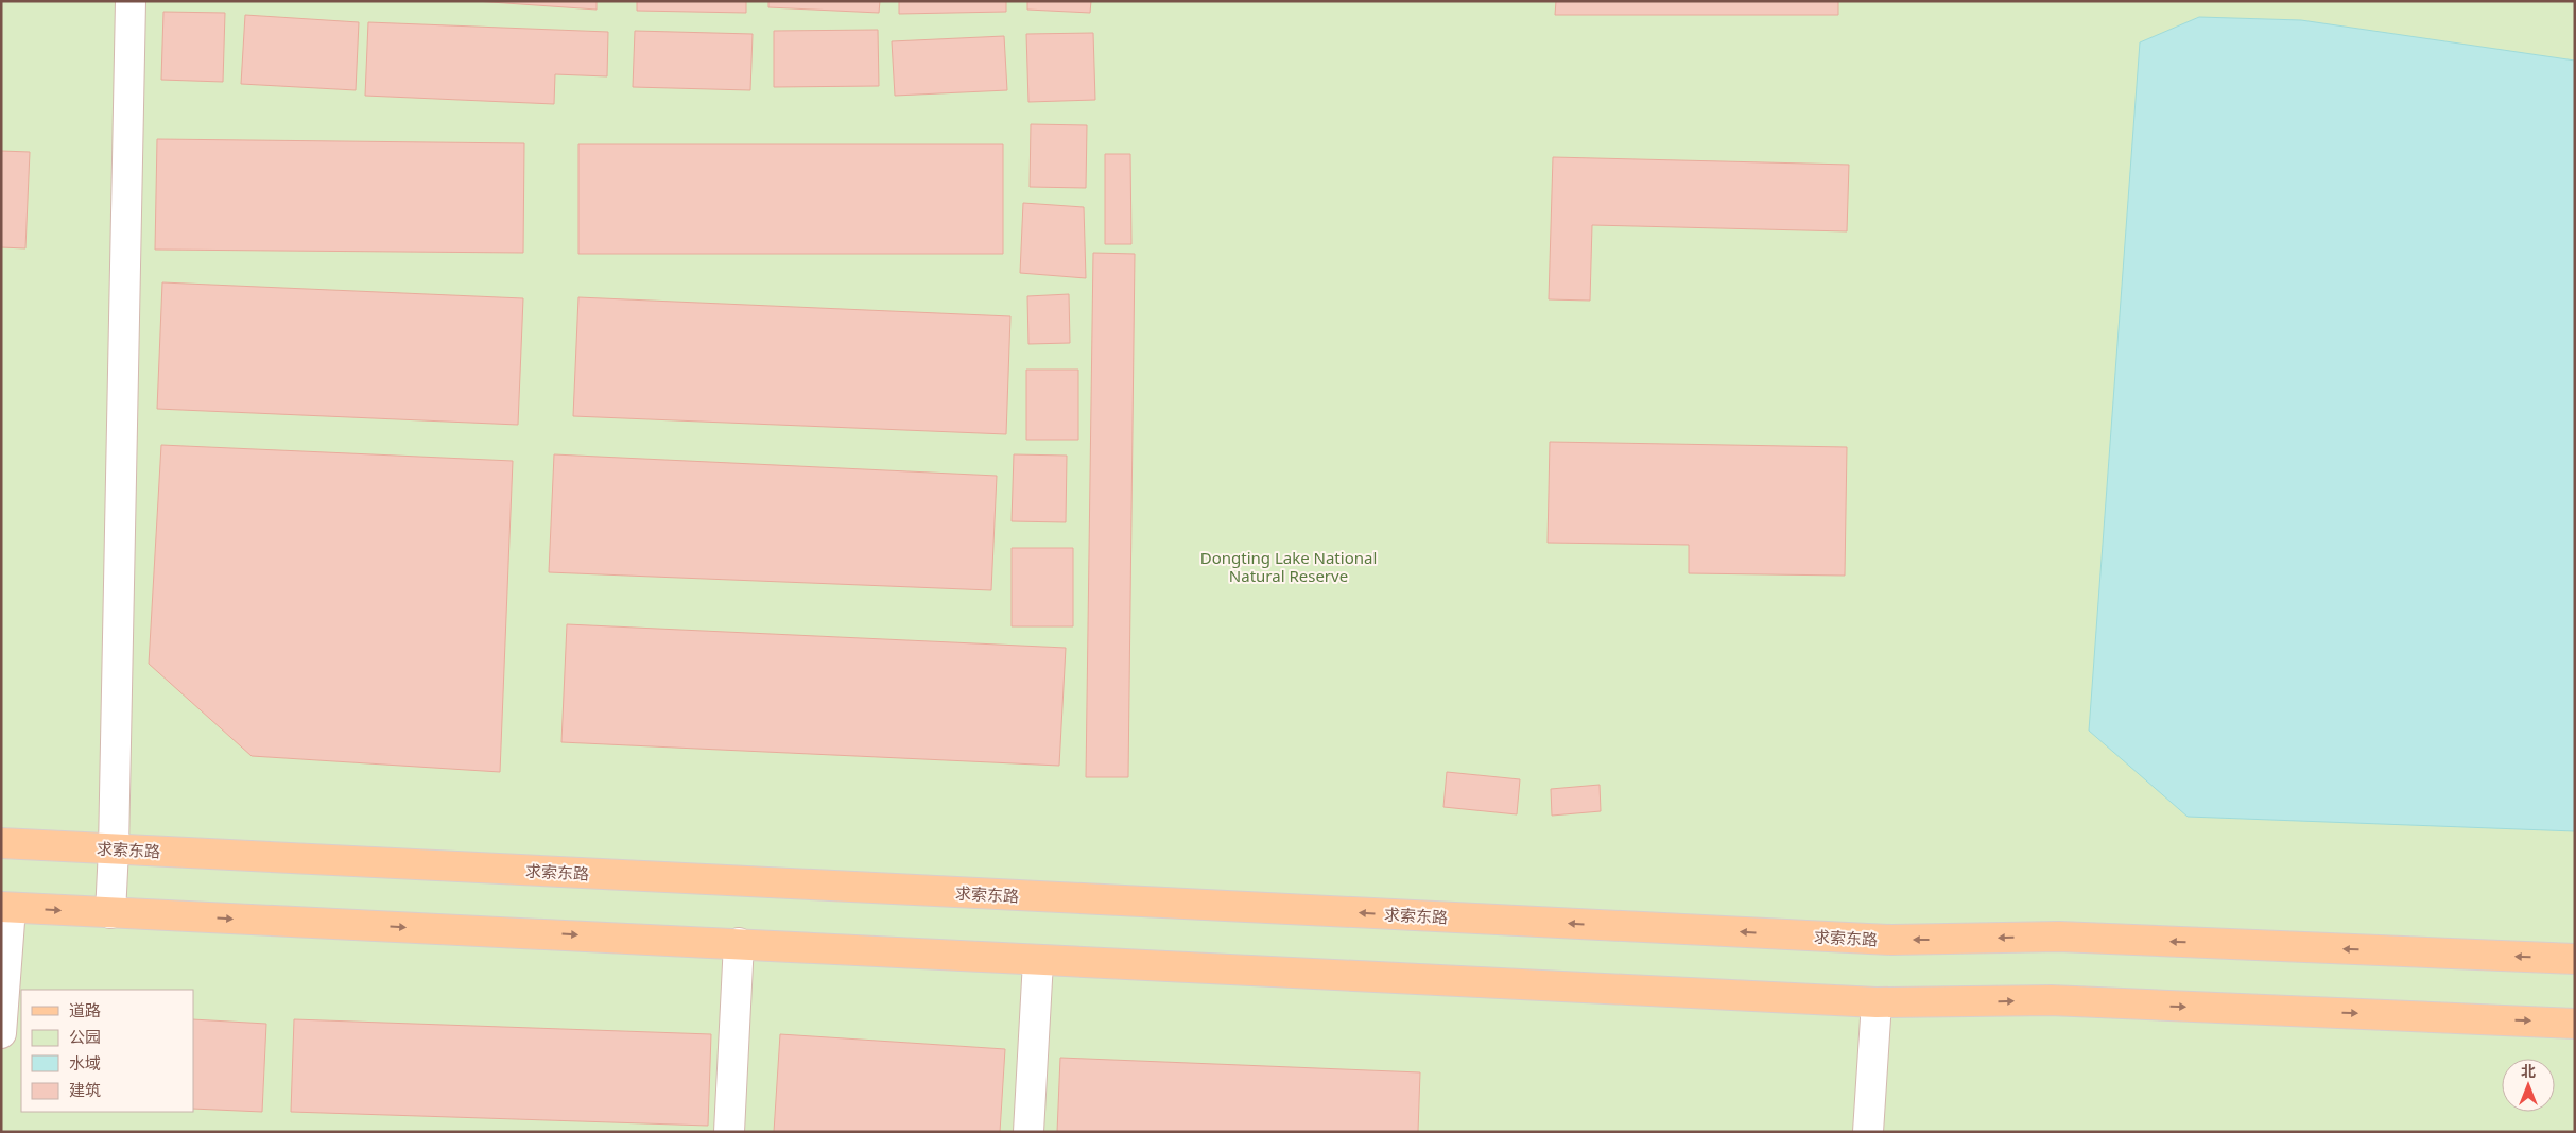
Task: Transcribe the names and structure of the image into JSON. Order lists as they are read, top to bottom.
{
  "streets": {
    "main road": ["求索东路"]
  },
  "parks": ["Dongting Lake National Natural Reserve"],
  "legend": [
    "道路",
    "公园",
    "水域",
    "建筑"
  ],
  "north": "top"
}
